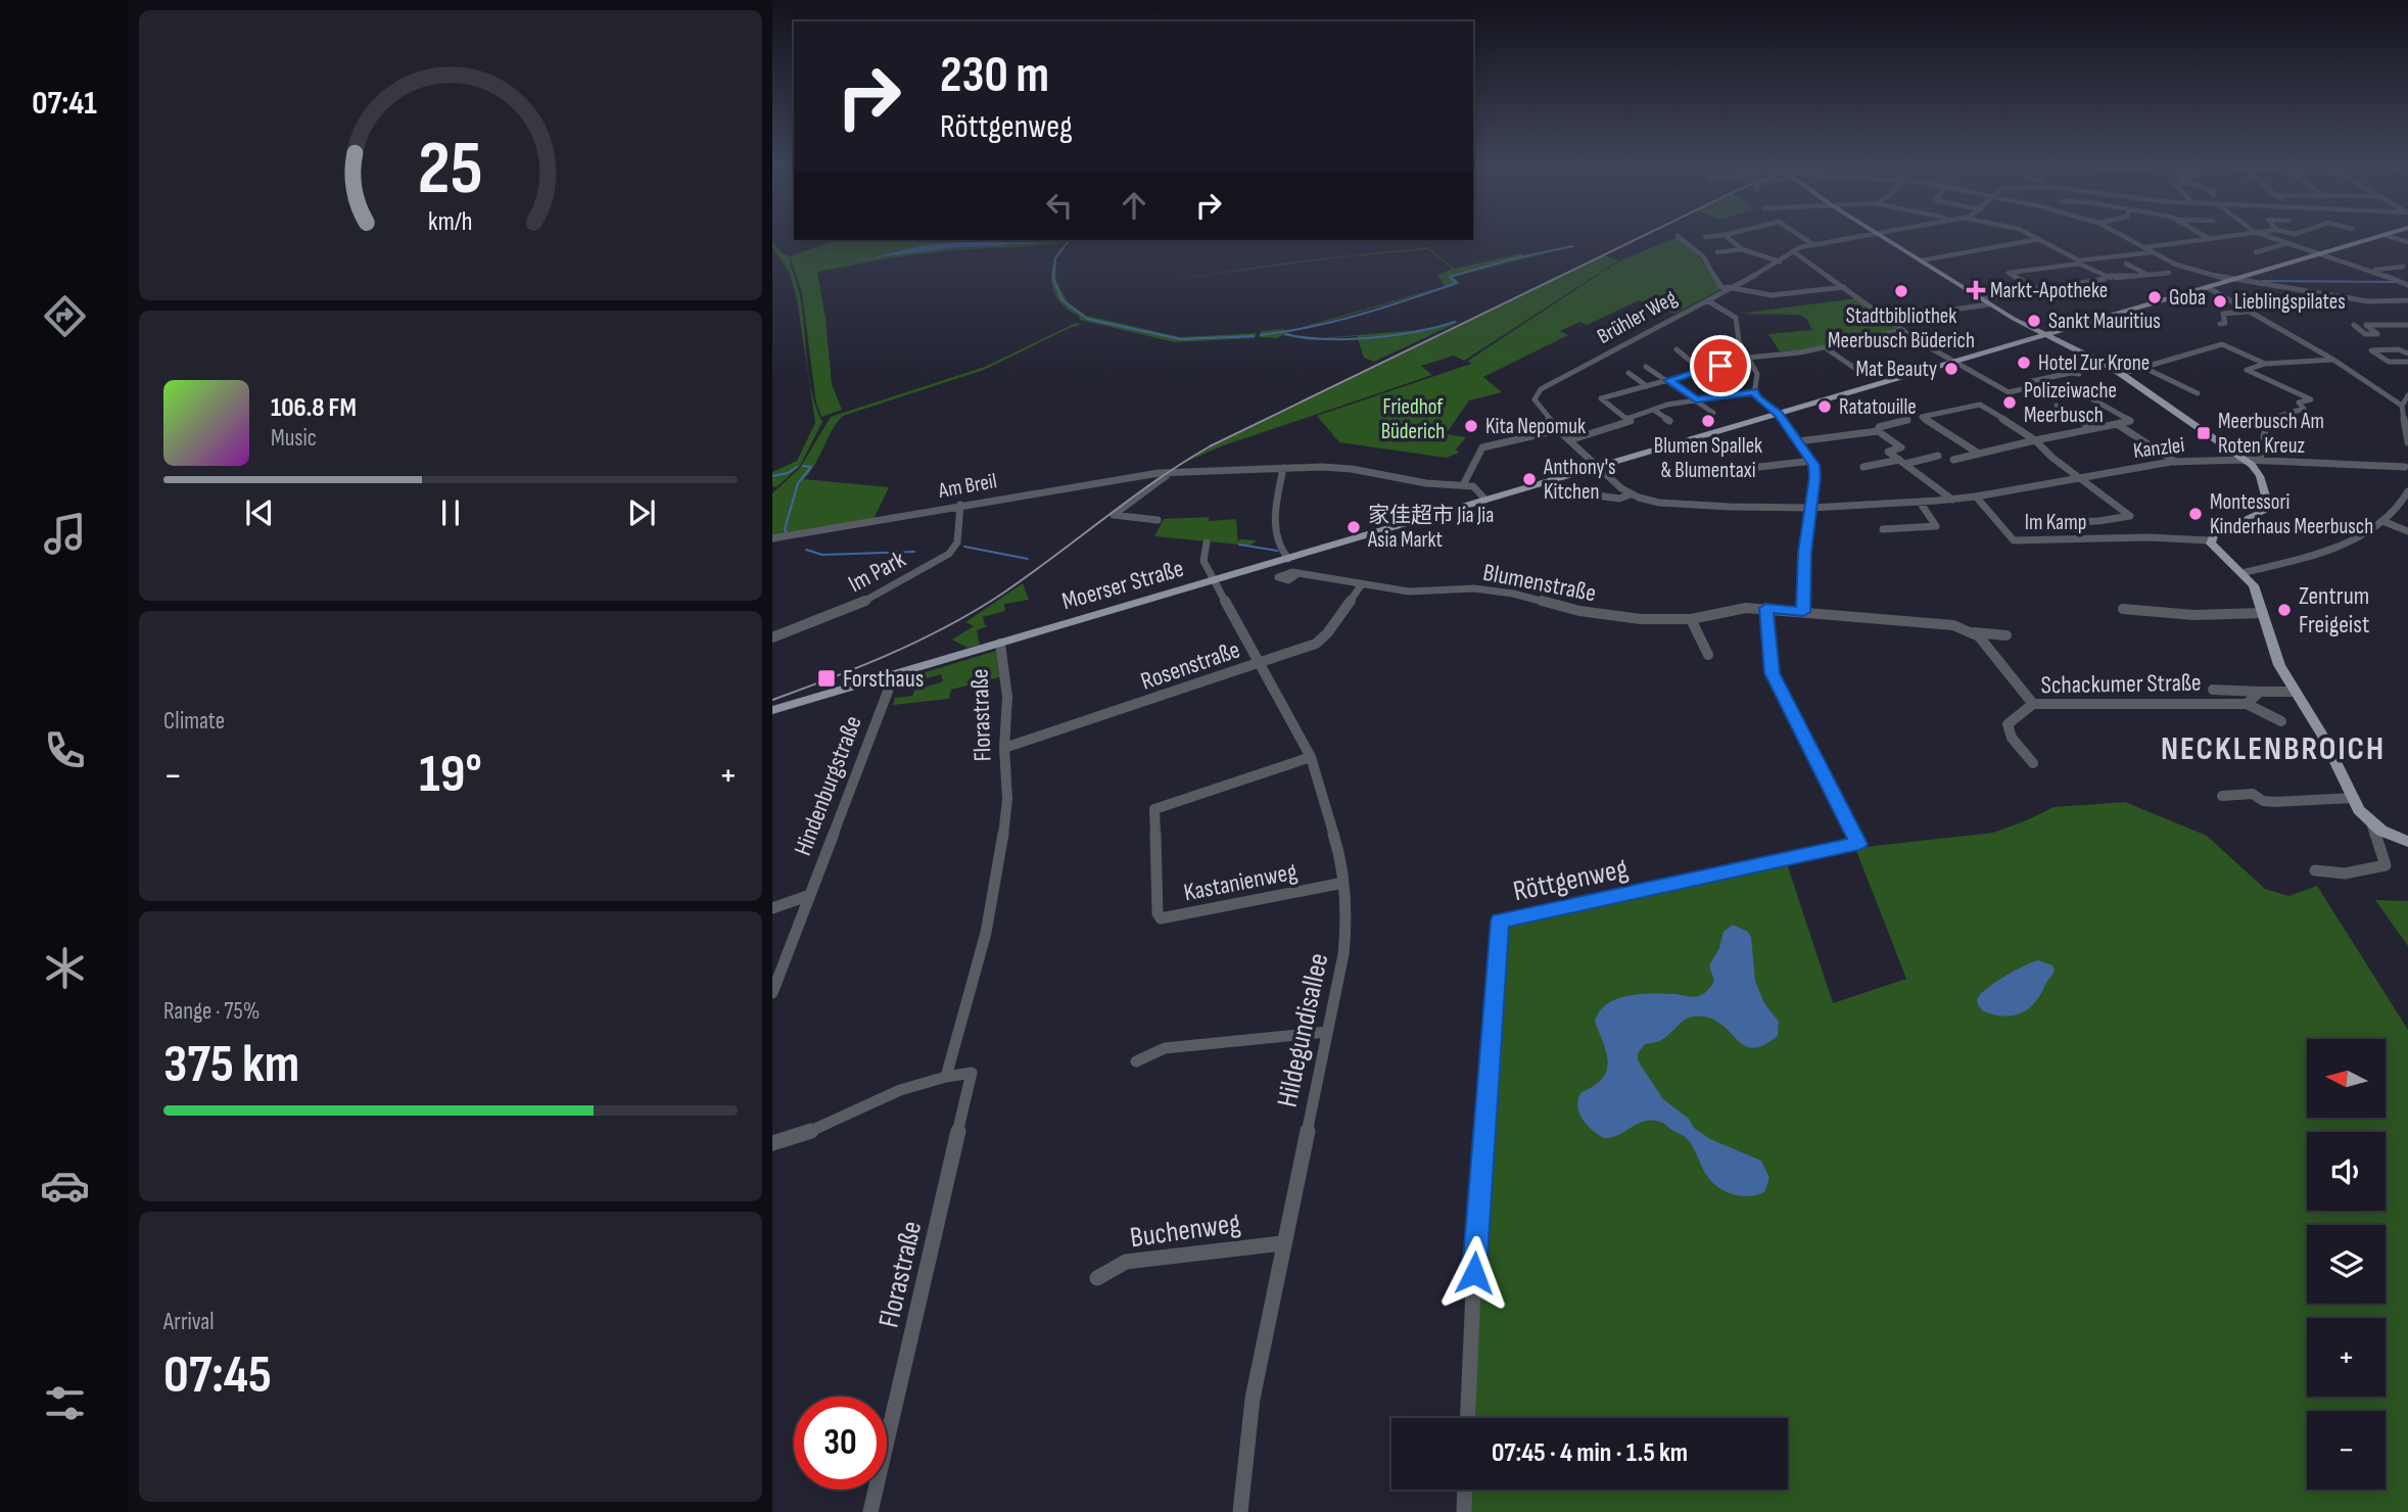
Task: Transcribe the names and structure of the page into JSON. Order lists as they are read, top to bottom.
{
  "streets": {
    "main road": ["Moerser Straße"],
    "street": [
      "Brühler Weg",
      "Kanzlei",
      "Am Breil",
      "Im Kamp",
      "Im Park",
      "Blumenstraße",
      "Rosenstraße",
      "Schackumer Straße",
      "Florastraße",
      "Hindenburgstraße",
      "Röttgenweg",
      "Kastanienweg",
      "Hildegundisallee",
      "Buchenweg"
    ]
  },
  "crossings": [
    ["Brühler Weg", "Kanzlei"],
    ["Brühler Weg", "Moerser Straße"],
    ["Kanzlei", "Im Kamp"],
    ["Kanzlei", "Moerser Straße"],
    ["Am Breil", "Im Park"],
    ["Am Breil", "Moerser Straße"],
    ["Blumenstraße", "Rosenstraße"],
    ["Blumenstraße", "Röttgenweg"],
    ["Moerser Straße", "Florastraße"],
    ["Moerser Straße", "Hindenburgstraße"],
    ["Moerser Straße", "Hildegundisallee"],
    ["Rosenstraße", "Florastraße"],
    ["Rosenstraße", "Hildegundisallee"],
    ["Kastanienweg", "Hildegundisallee"],
    ["Hildegundisallee", "Buchenweg"]
  ],
  "districts": ["NECKLENBROICH"],
  "parks": ["Friedhof Büderich"],
  "places": {
    "health": ["Markt-Apotheke"],
    "other": [
      "Stadtbibliothek Meerbusch Büderich",
      "Goba",
      "Lieblingspilates",
      "Sankt Mauritius",
      "Hotel Zur Krone",
      "Mat Beauty",
      "Polizeiwache Meerbusch",
      "Ratatouille",
      "Blumen Spallek & Blumentaxi",
      "Kita Nepomuk",
      "Anthony's Kitchen",
      "Montessori Kinderhaus Meerbusch",
      "家佳超市 Jia Jia Asia Markt",
      "Zentrum Freigeist"
    ],
    "transit": ["Meerbusch Am Roten Kreuz", "Forsthaus"]
  },
  "north": "left",
  "page": {
    "tabs": "07:41",
    "turn": ["230 m", "Röttgenweg"],
    "song": ["106.8 FM", "Music"],
    "tile": [
      "Climate",
      ["Range · 75%", "375 km"],
      ["Arrival", "07:45"]
    ],
    "heat": ["−", "19°", "+"],
    "map_buttons": ["+", "−"],
    "limit": "30",
    "trip": "07:45 · 4 min · 1.5 km",
    "gauge": ["25", "km/h"]
  }
}
